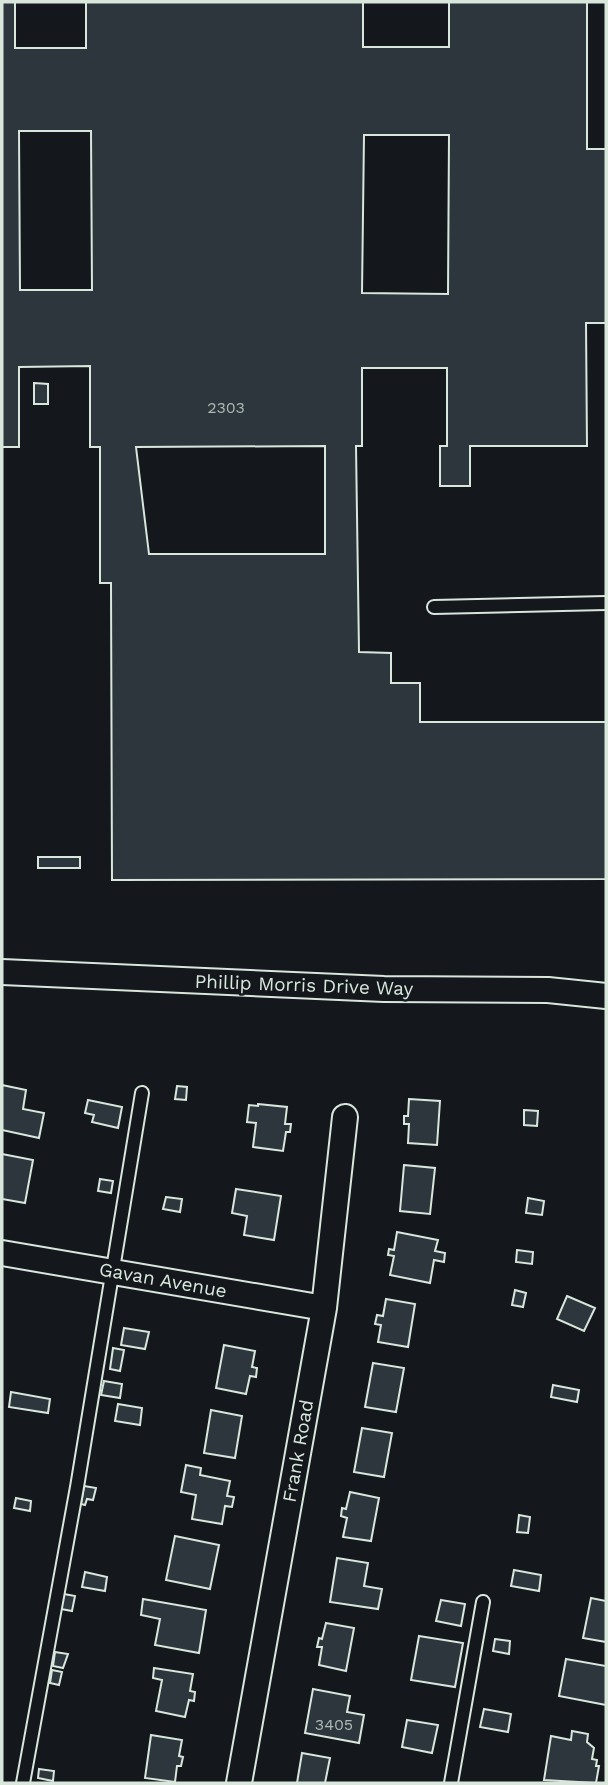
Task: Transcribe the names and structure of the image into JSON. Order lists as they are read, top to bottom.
{
  "streets": {
    "street": ["Phillip Morris Drive Way", "Gavan Avenue", "Frank Road"]
  },
  "crossings": [
    ["Gavan Avenue", "Frank Road"]
  ],
  "house_numbers": ["2303", "3405"]
}
